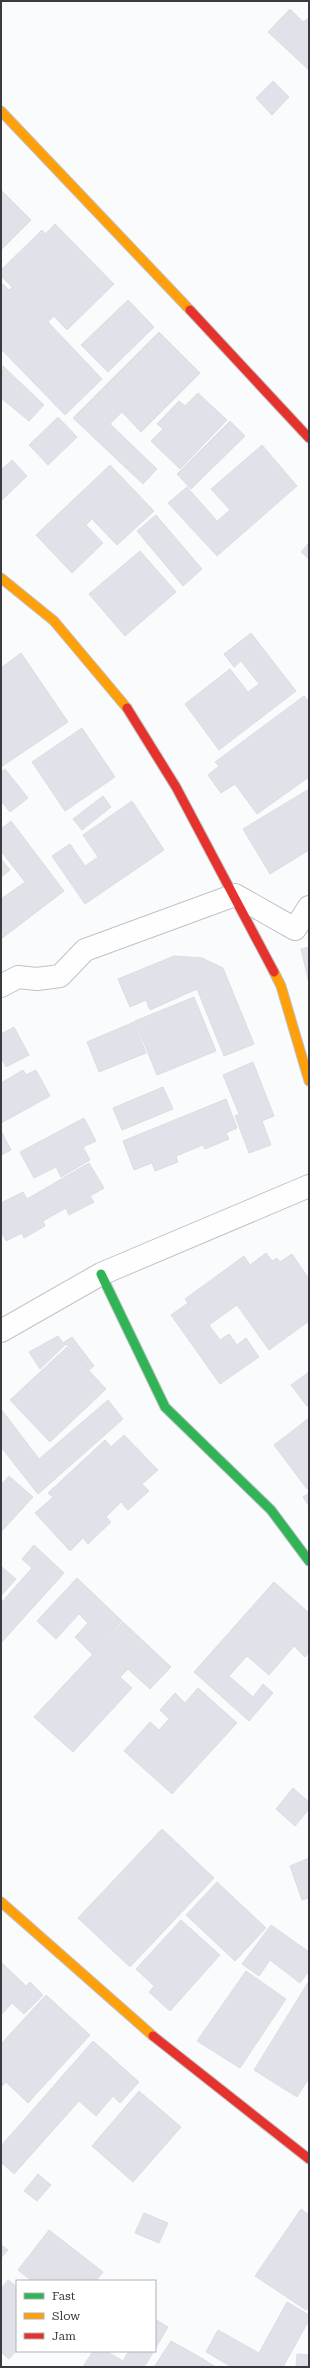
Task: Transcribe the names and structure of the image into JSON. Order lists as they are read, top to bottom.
{
  "legend": ["Fast", "Slow", "Jam"]
}
